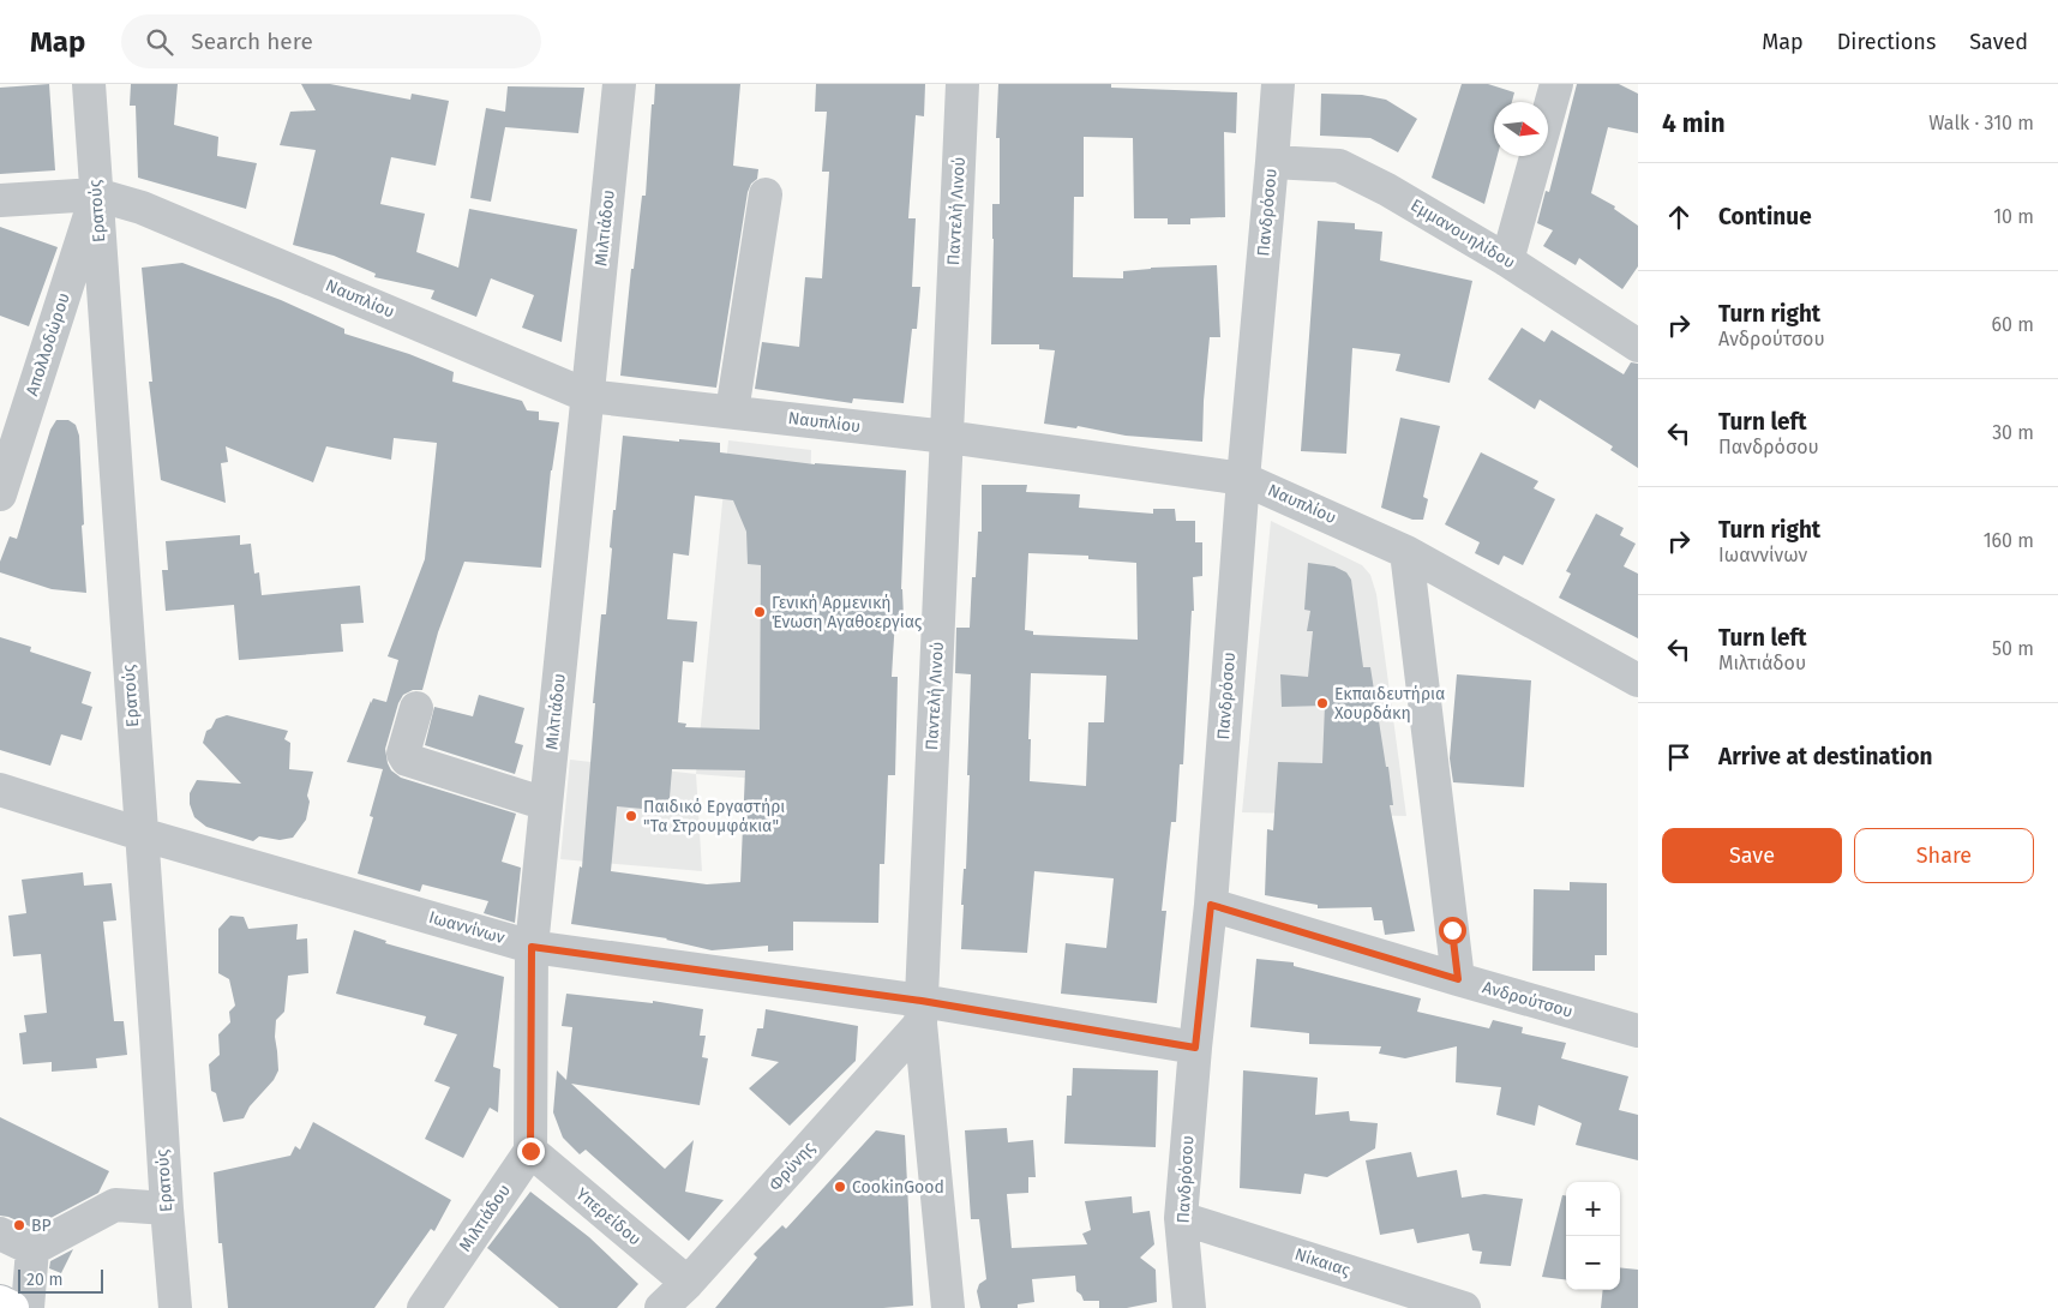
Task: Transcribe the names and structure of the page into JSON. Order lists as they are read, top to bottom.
{
  "streets": {
    "street": [
      "Ερατούς",
      "Παντελή Λινού",
      "Πανδρόσου",
      "Μιλτιάδου",
      "Εμμανουηλίδου",
      "Ναυπλίου",
      "Απολλοδώρου",
      "Ιωαννίνων",
      "Ανδρούτσου",
      "Φρύνης",
      "Υπερείδου",
      "Νίκαιας"
    ]
  },
  "crossings": [
    ["Ερατούς", "Ναυπλίου"],
    ["Ερατούς", "Απολλοδώρου"],
    ["Ερατούς", "Ιωαννίνων"],
    ["Παντελή Λινού", "Ναυπλίου"],
    ["Παντελή Λινού", "Ιωαννίνων"],
    ["Παντελή Λινού", "Φρύνης"],
    ["Πανδρόσου", "Εμμανουηλίδου"],
    ["Πανδρόσου", "Ναυπλίου"],
    ["Πανδρόσου", "Ιωαννίνων"],
    ["Πανδρόσου", "Ανδρούτσου"],
    ["Πανδρόσου", "Νίκαιας"],
    ["Μιλτιάδου", "Ναυπλίου"],
    ["Μιλτιάδου", "Ιωαννίνων"],
    ["Μιλτιάδου", "Υπερείδου"],
    ["Ναυπλίου", "Απολλοδώρου"],
    ["Ιωαννίνων", "Φρύνης"],
    ["Φρύνης", "Υπερείδου"]
  ],
  "places": [
    "Γενική Αρμενική Ένωση Αγαθοεργίας",
    "Εκπαιδευτήρια Χουρδάκη",
    "Παιδικό Εργαστήρι \"Τα Στρουμφάκια\"",
    "CookinGood",
    "BP"
  ],
  "scale_bar": "20 m",
  "north": "right",
  "page": {
    "header": "Map",
    "search": "Search here",
    "nav": ["Map", "Directions", "Saved"],
    "heading": ["4 min", "Walk · 310 m"],
    "list": [
      ["Continue", "10 m"],
      ["Turn right", "Ανδρούτσου", "60 m"],
      ["Turn left", "Πανδρόσου", "30 m"],
      ["Turn right", "Ιωαννίνων", "160 m"],
      ["Turn left", "Μιλτιάδου", "50 m"],
      "Arrive at destination"
    ],
    "buttons": ["Save", "Share"],
    "map_buttons": ["+", "−"],
    "scale": "20 m"
  }
}
